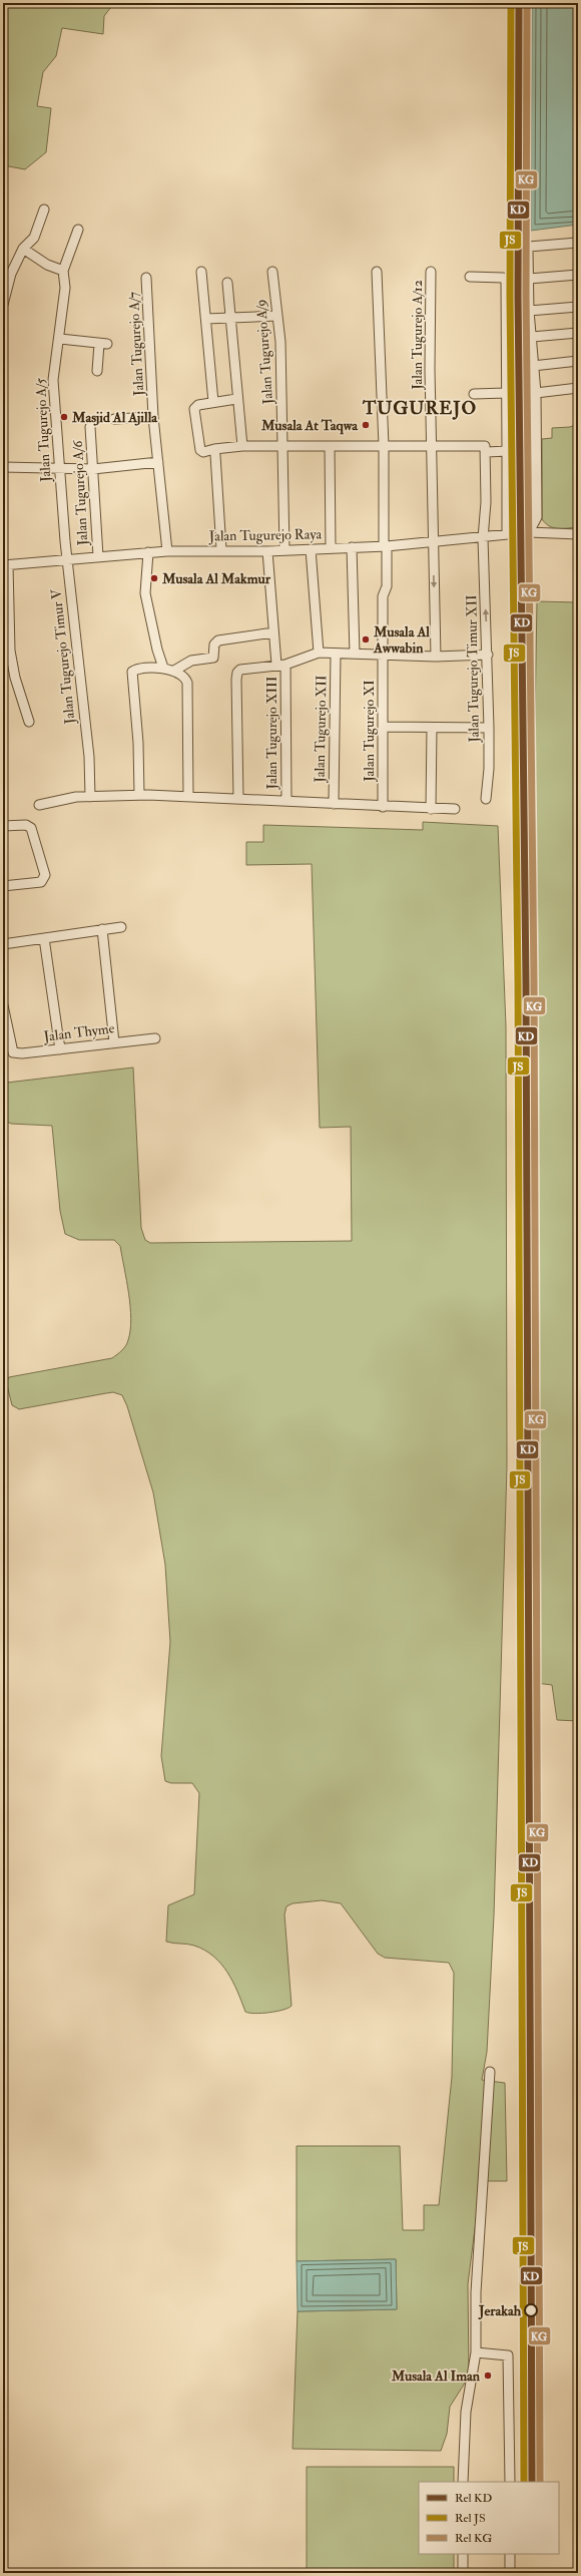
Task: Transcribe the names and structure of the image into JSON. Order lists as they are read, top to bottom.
{
  "streets": {
    "street": [
      "Jalan Tugurejo A/12",
      "Jalan Tugurejo A/7",
      "Jalan Tugurejo A/9",
      "Jalan Tugurejo A/5",
      "Jalan Tugurejo A/6",
      "Jalan Tugurejo Raya",
      "Jalan Tugurejo Timur V",
      "Jalan Tugurejo Timur XII",
      "Jalan Tugurejo XII",
      "Jalan Tugurejo XI",
      "Jalan Tugurejo XIII",
      "Jalan Thyme"
    ]
  },
  "crossings": [
    ["Jalan Tugurejo A/12", "Jalan Tugurejo Raya"],
    ["Jalan Tugurejo A/7", "Jalan Tugurejo Raya"],
    ["Jalan Tugurejo A/9", "Jalan Tugurejo Raya"],
    ["Jalan Tugurejo A/5", "Jalan Tugurejo Raya"],
    ["Jalan Tugurejo A/5", "Jalan Tugurejo Timur V"],
    ["Jalan Tugurejo A/6", "Jalan Tugurejo Raya"],
    ["Jalan Tugurejo Raya", "Jalan Tugurejo Timur V"],
    ["Jalan Tugurejo Raya", "Jalan Tugurejo Timur XII"],
    ["Jalan Tugurejo Raya", "Jalan Tugurejo XI"],
    ["Jalan Tugurejo Raya", "Jalan Tugurejo XIII"]
  ],
  "districts": ["TUGUREJO"],
  "places": [
    "Masjid Al Ajilla",
    "Musala At Taqwa",
    "Musala Al Makmur",
    "Musala Al Awwabin",
    "Jerakah",
    "Musala Al Iman"
  ],
  "lines": ["rail line KD", "rail line JS", "rail line KG"],
  "legend": ["Rel KD", "Rel JS", "Rel KG"]
}
